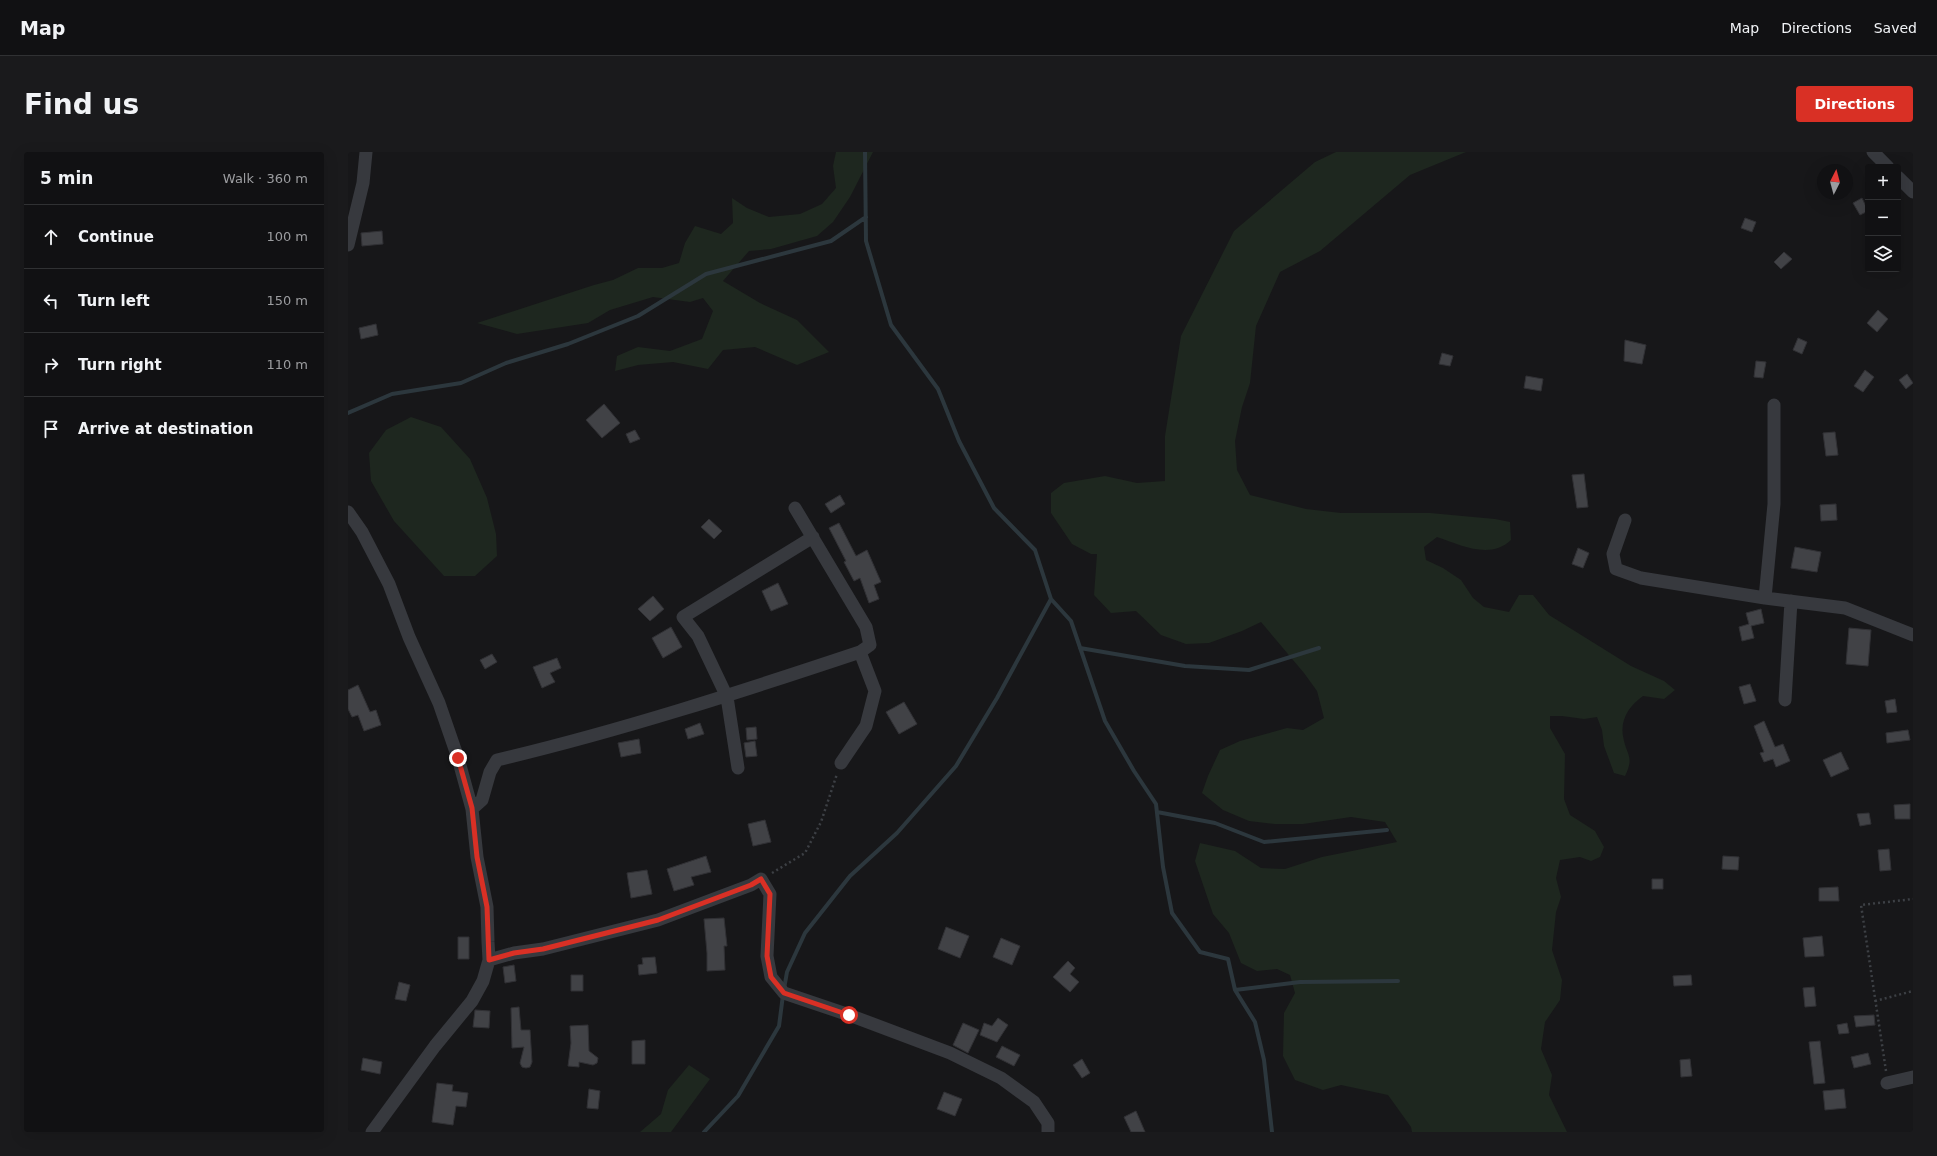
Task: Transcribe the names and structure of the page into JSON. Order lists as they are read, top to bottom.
{
  "north": "top",
  "page": {
    "header": "Map",
    "nav": ["Map", "Directions", "Saved"],
    "buttons": "Directions",
    "title": "Find us",
    "heading": ["5 min", "Walk · 360 m"],
    "map_buttons": ["+", "−"],
    "list": [
      ["Continue", "100 m"],
      ["Turn left", "150 m"],
      ["Turn right", "110 m"],
      "Arrive at destination"
    ]
  }
}
